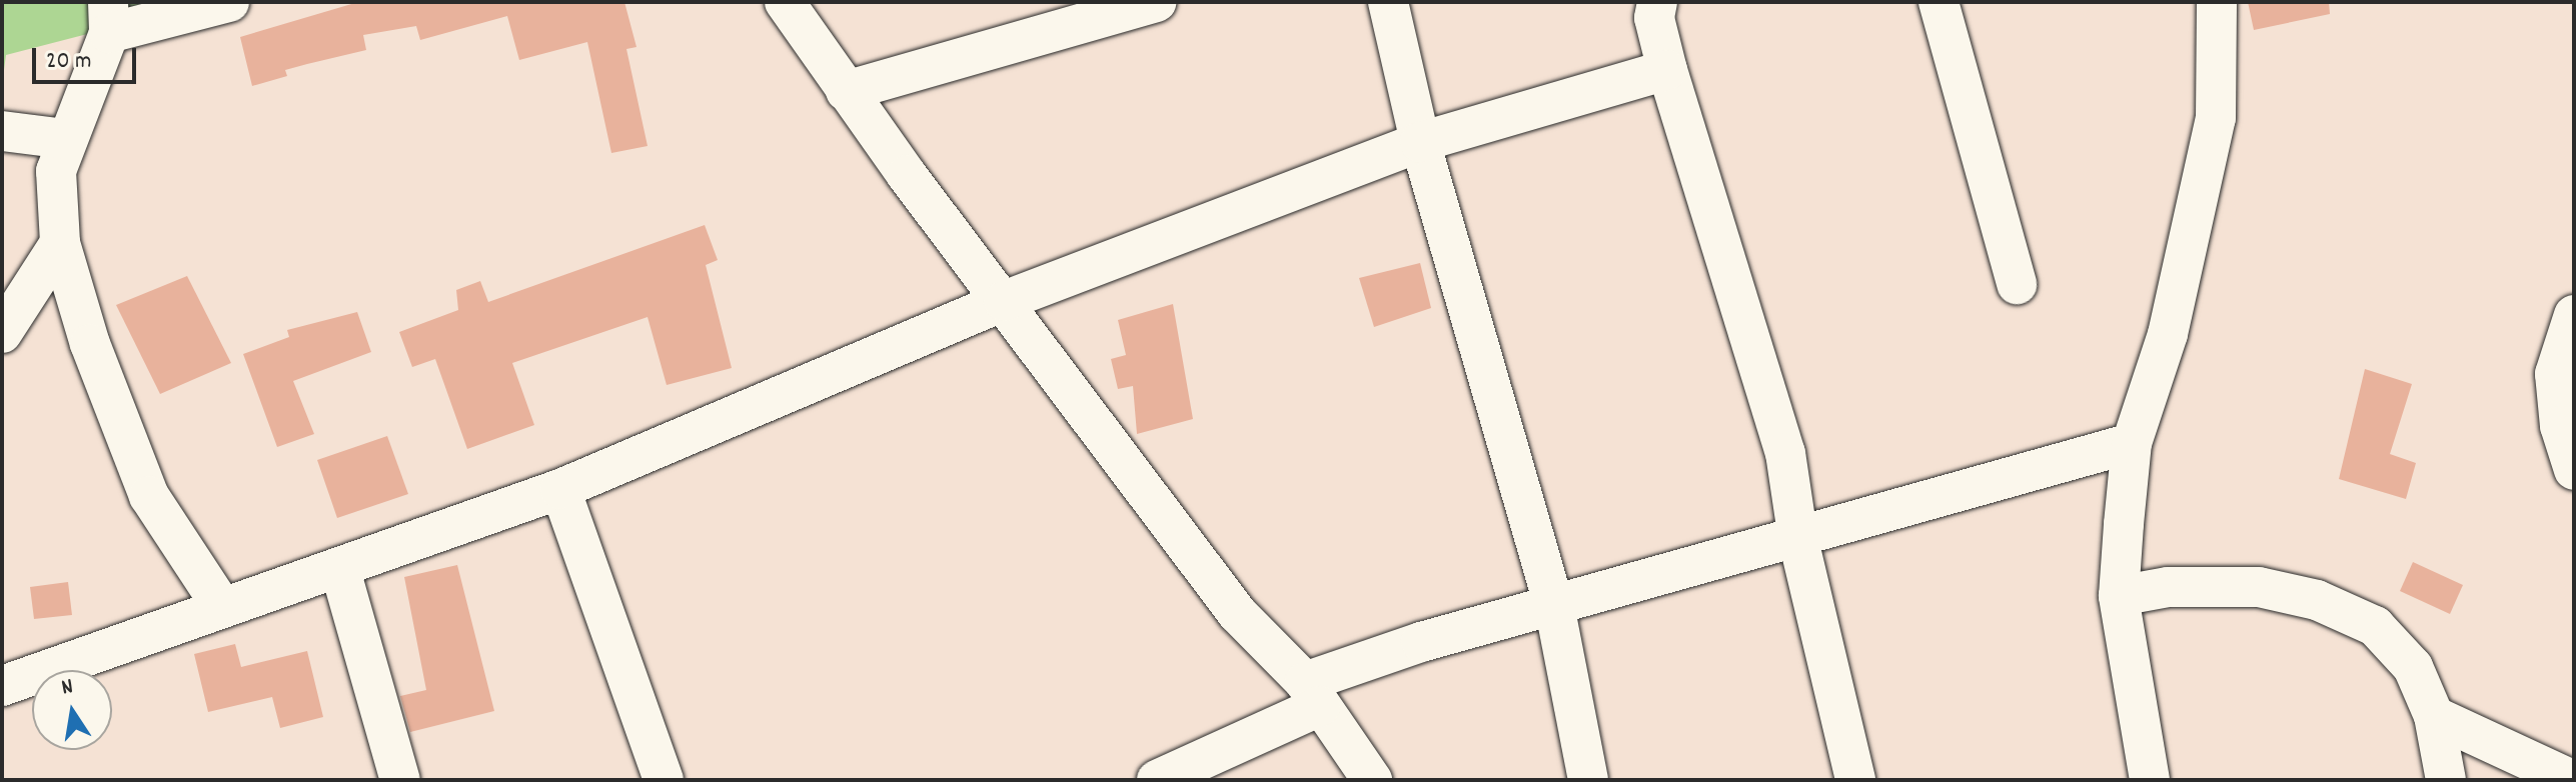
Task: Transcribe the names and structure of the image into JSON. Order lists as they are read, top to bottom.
{
  "scale_bar": "20 m",
  "north": "top"
}
